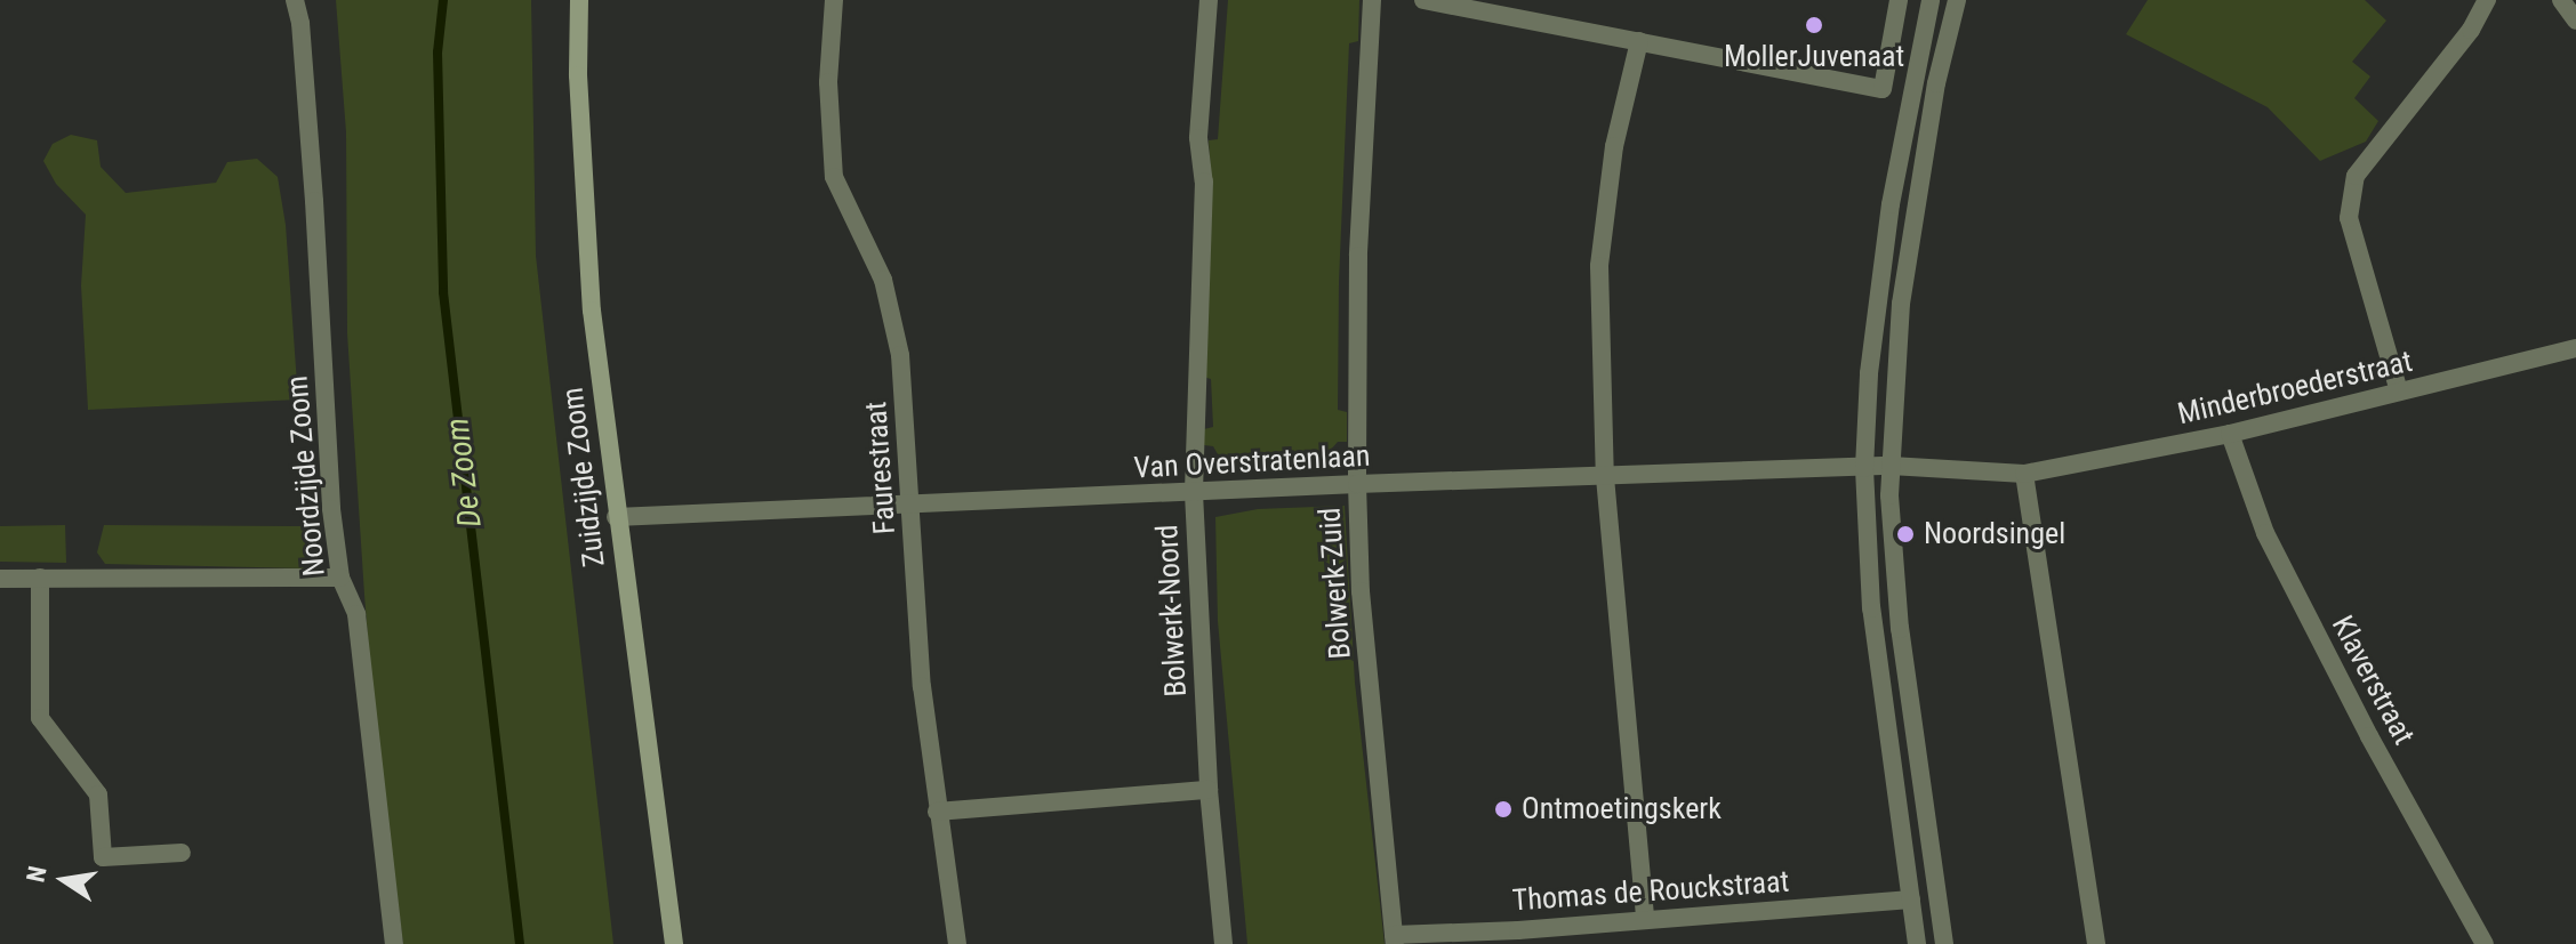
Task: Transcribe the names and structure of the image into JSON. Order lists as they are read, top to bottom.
{
  "streets": {
    "main road": ["Zuidzijde Zoom"],
    "street": [
      "Minderbroederstraat",
      "Van Overstratenlaan",
      "Faurestraat",
      "Noordzijde Zoom",
      "Bolwerk-Zuid",
      "Bolwerk-Noord",
      "Klaverstraat",
      "Thomas de Rouckstraat"
    ]
  },
  "crossings": [
    ["Minderbroederstraat", "Van Overstratenlaan"],
    ["Minderbroederstraat", "Klaverstraat"],
    ["Van Overstratenlaan", "Faurestraat"],
    ["Van Overstratenlaan", "Zuidzijde Zoom"],
    ["Van Overstratenlaan", "Bolwerk-Zuid"],
    ["Van Overstratenlaan", "Bolwerk-Noord"],
    ["Bolwerk-Zuid", "Thomas de Rouckstraat"]
  ],
  "water": ["De Zoom"],
  "places": ["MollerJuvenaat", "Noordsingel", "Ontmoetingskerk"],
  "north": "left"
}
